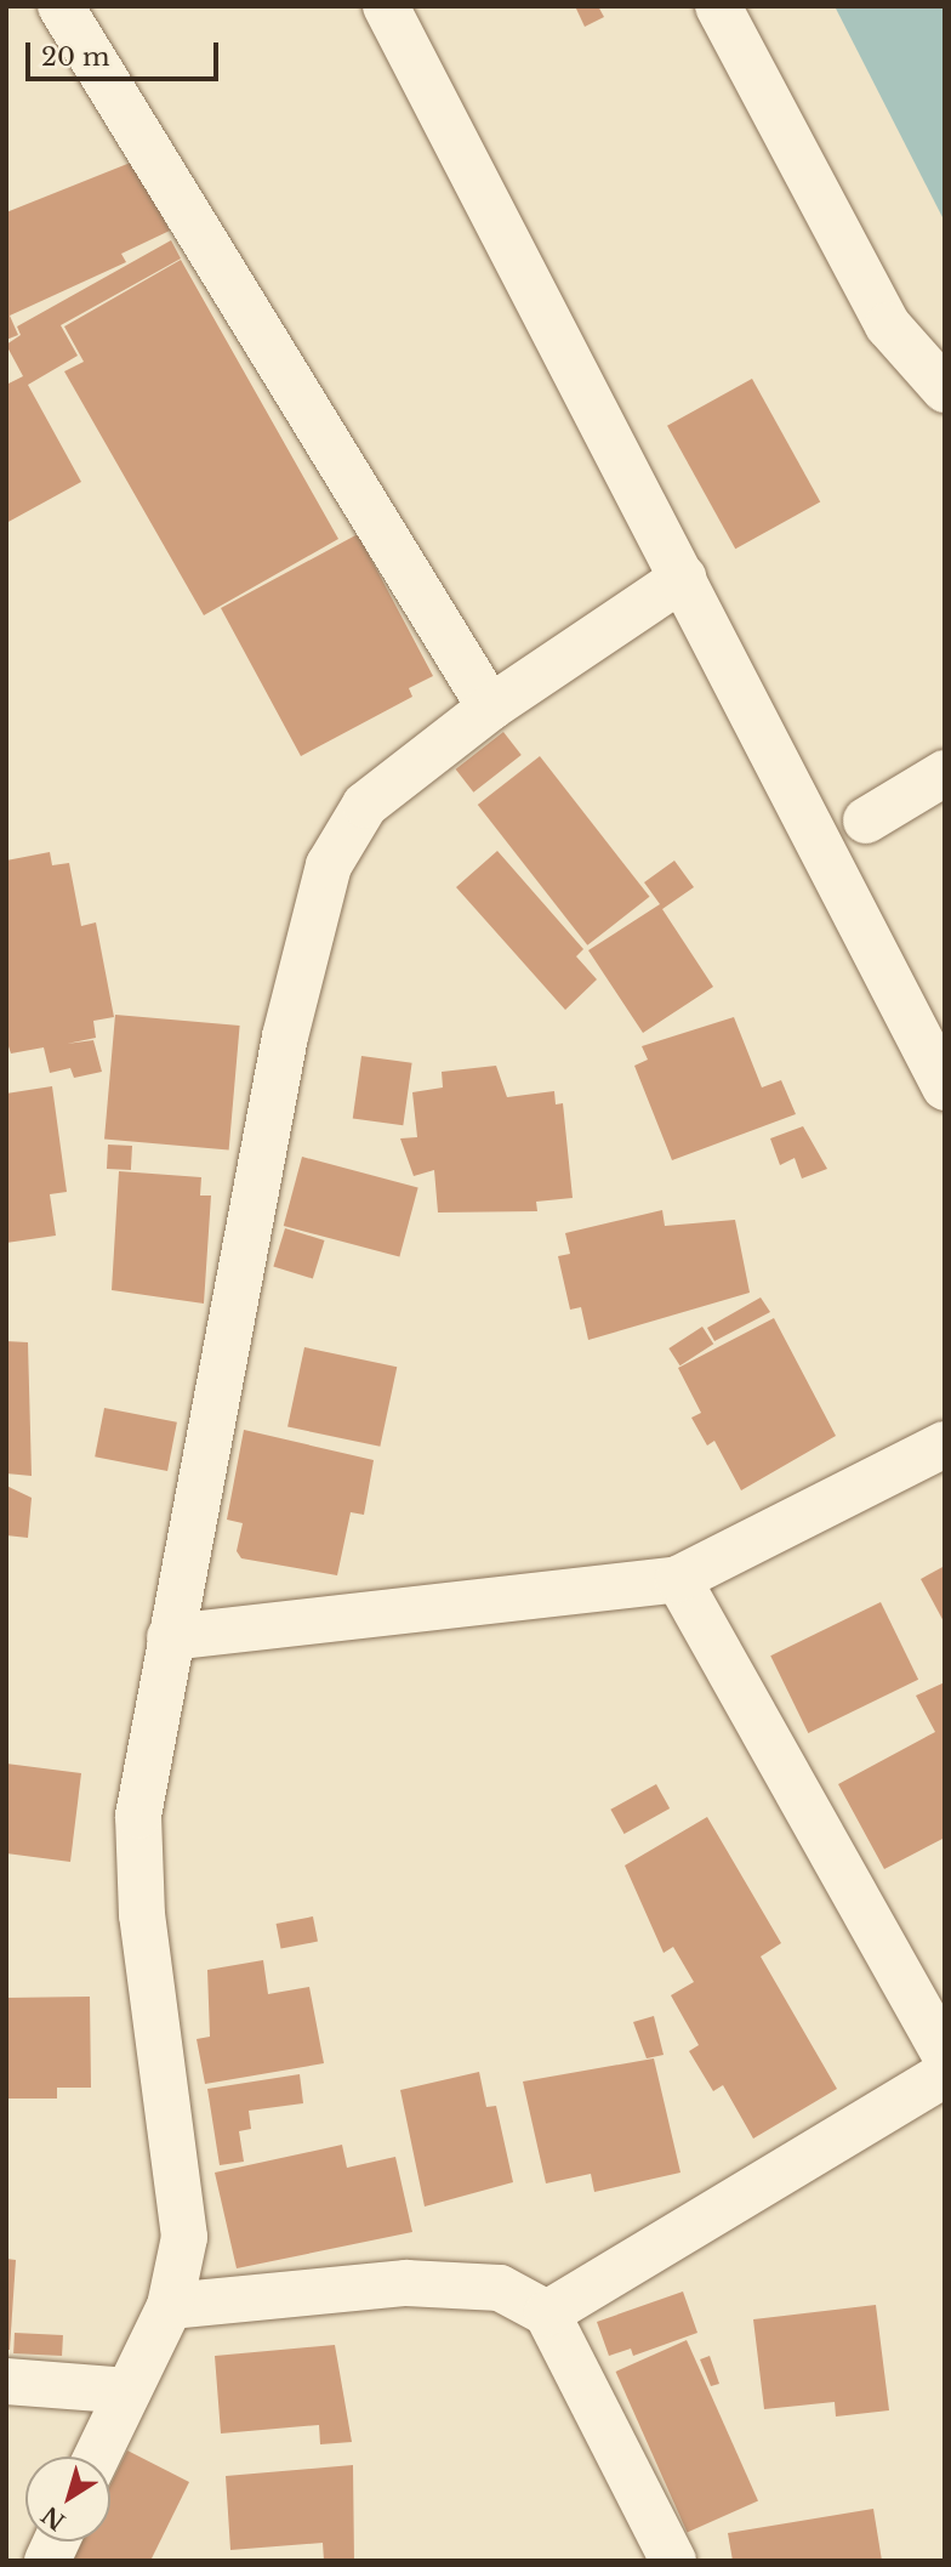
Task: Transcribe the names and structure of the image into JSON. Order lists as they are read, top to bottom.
{
  "scale_bar": "20 m",
  "north": "bottom left"
}
